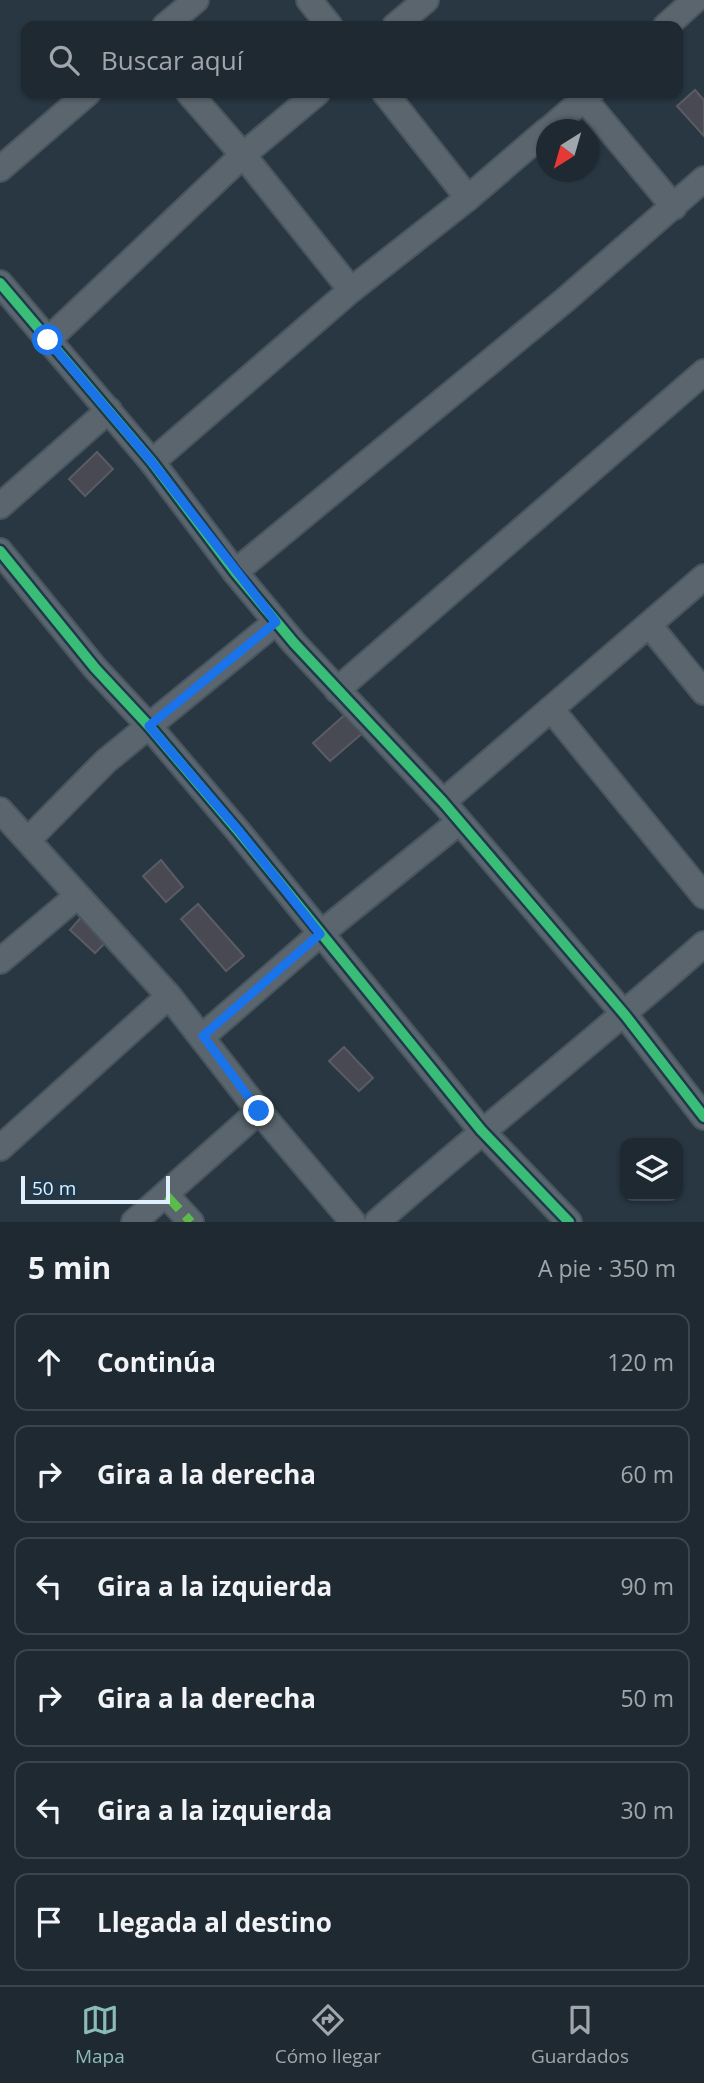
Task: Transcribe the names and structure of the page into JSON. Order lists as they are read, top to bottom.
{
  "scale_bar": "50 m",
  "north": "bottom left",
  "page": {
    "search": "Buscar aquí",
    "scale": "50 m",
    "heading": ["5 min", "A pie · 350 m"],
    "list": [
      ["Continúa", "120 m"],
      ["Gira a la derecha", "60 m"],
      ["Gira a la izquierda", "90 m"],
      ["Gira a la derecha", "50 m"],
      ["Gira a la izquierda", "30 m"],
      "Llegada al destino"
    ],
    "nav": ["Mapa", "Cómo llegar", "Guardados"]
  }
}
